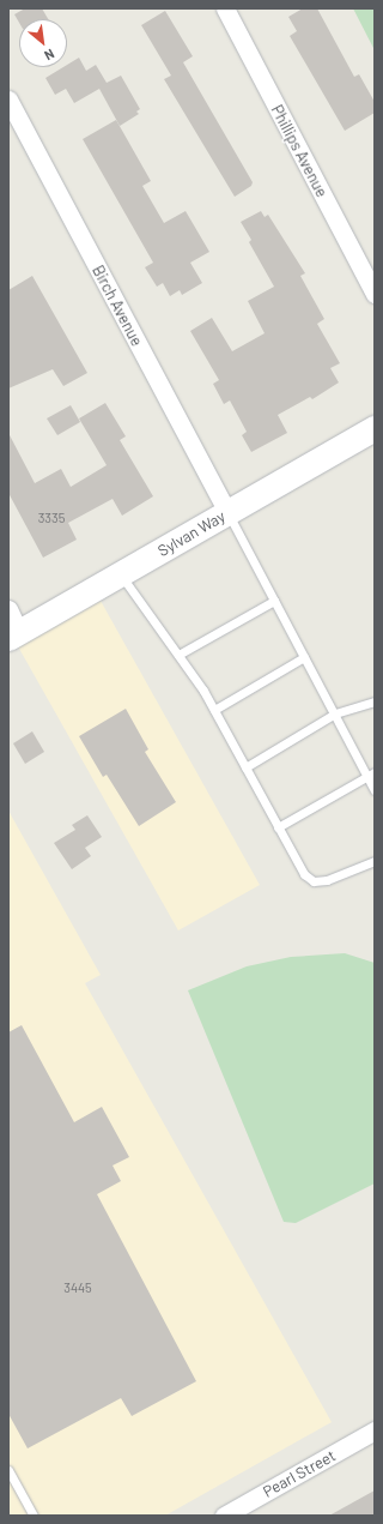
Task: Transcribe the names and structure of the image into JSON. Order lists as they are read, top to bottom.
{
  "streets": {
    "main road": ["Sylvan Way"],
    "street": ["Phillips Avenue", "Birch Avenue", "Pearl Street"]
  },
  "crossings": [
    ["Birch Avenue", "Sylvan Way"]
  ],
  "house_numbers": ["3335", "3445"],
  "north": "bottom right"
}
